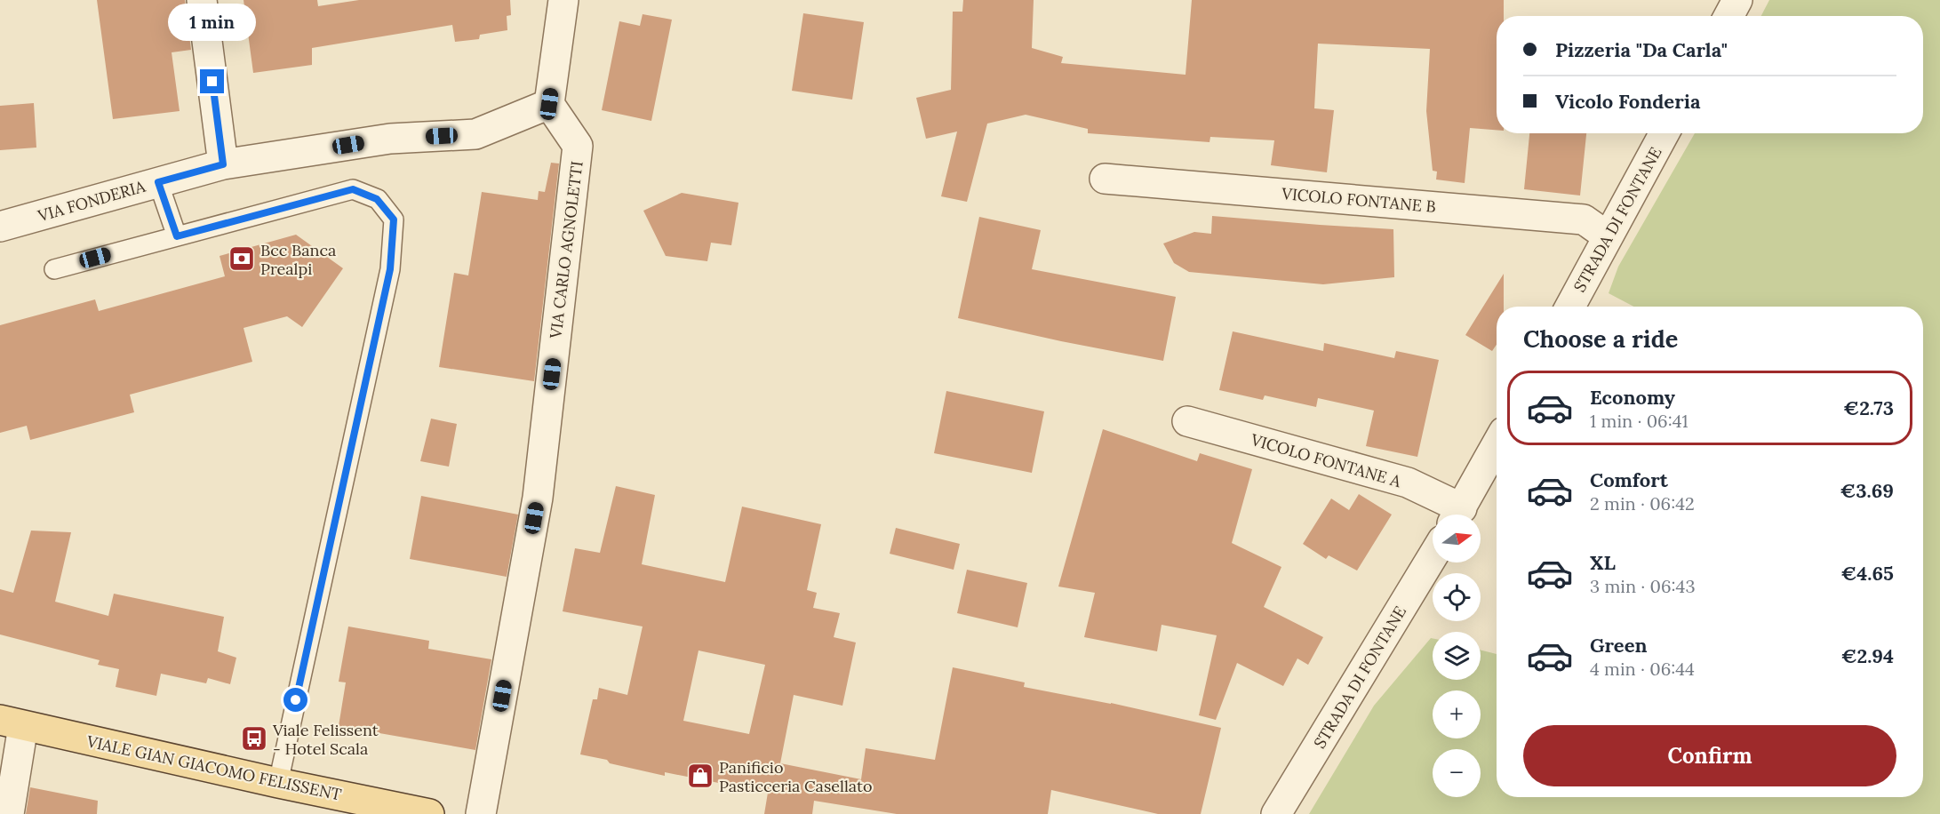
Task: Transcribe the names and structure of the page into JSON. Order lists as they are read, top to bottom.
{
  "streets": {
    "main road": ["VIALE GIAN GIACOMO FELISSENT"],
    "street": [
      "VICOLO FONTANE B",
      "VIA FONDERIA",
      "STRADA DI FONTANE",
      "VIA CARLO AGNOLETTI",
      "VICOLO FONTANE A"
    ]
  },
  "crossings": [
    ["VICOLO FONTANE B", "STRADA DI FONTANE"],
    ["VIA FONDERIA", "VIA CARLO AGNOLETTI"]
  ],
  "places": {
    "bank": ["Bcc Banca Prealpi"],
    "bus stop": ["Viale Felissent - Hotel Scala"],
    "shop": ["Panificio Pasticceria Casellato"]
  },
  "north": "right",
  "page": {
    "bubble": "1 min",
    "banner": ["Pizzeria \"Da Carla\"", "Vicolo Fonderia"],
    "heading": "Choose a ride",
    "list": [
      {
        "name": "Economy",
        "note": "1 min · 06:41",
        "value": "€2.73"
      },
      {
        "name": "Comfort",
        "note": "2 min · 06:42",
        "value": "€3.69"
      },
      {
        "name": "XL",
        "note": "3 min · 06:43",
        "value": "€4.65"
      },
      {
        "name": "Green",
        "note": "4 min · 06:44",
        "value": "€2.94"
      }
    ],
    "map_buttons": ["+", "−"],
    "buttons": "Confirm"
  }
}
